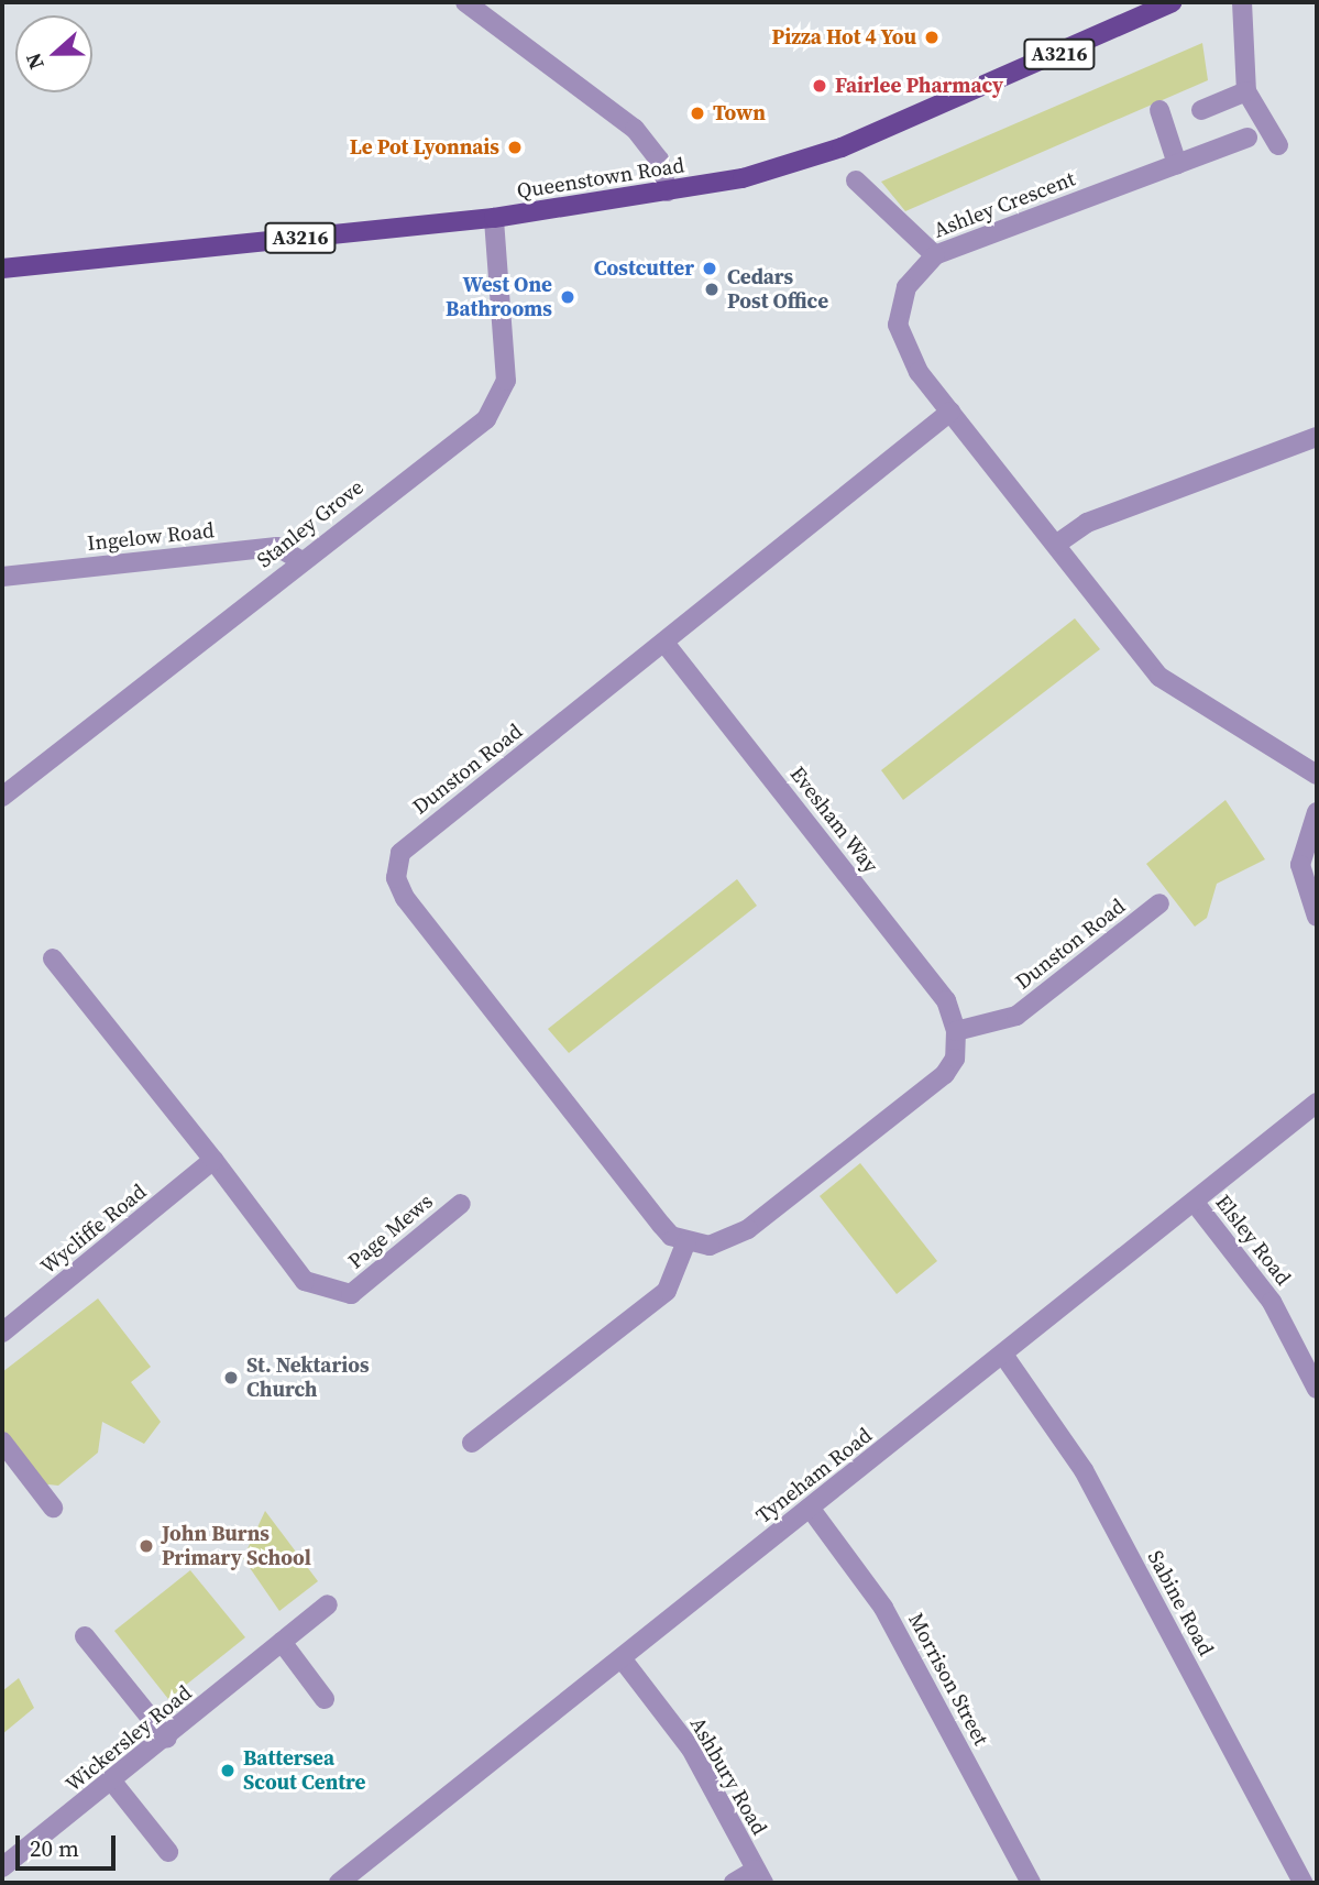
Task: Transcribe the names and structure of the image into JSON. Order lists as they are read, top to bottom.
{
  "streets": {
    "main road": ["A3216", "Queenstown Road"],
    "street": [
      "Ashley Crescent",
      "Stanley Grove",
      "Ingelow Road",
      "Dunston Road",
      "Evesham Way",
      "Wycliffe Road",
      "Page Mews",
      "Elsley Road",
      "Tyneham Road",
      "Sabine Road",
      "Morrison Street",
      "Wickersley Road",
      "Ashbury Road"
    ]
  },
  "crossings": [
    ["Queenstown Road", "Stanley Grove"],
    ["Ashley Crescent", "Dunston Road"],
    ["Stanley Grove", "Ingelow Road"],
    ["Dunston Road", "Evesham Way"],
    ["Wycliffe Road", "Page Mews"],
    ["Elsley Road", "Tyneham Road"],
    ["Tyneham Road", "Sabine Road"],
    ["Tyneham Road", "Morrison Street"],
    ["Tyneham Road", "Ashbury Road"]
  ],
  "places": [
    "Pizza Hot 4 You",
    "Fairlee Pharmacy",
    "Town",
    "Le Pot Lyonnais",
    "Costcutter",
    "Cedars Post Office",
    "West One Bathrooms",
    "St. Nektarios Church",
    "John Burns Primary School",
    "Battersea Scout Centre"
  ],
  "scale_bar": "20 m",
  "north": "left"
}
